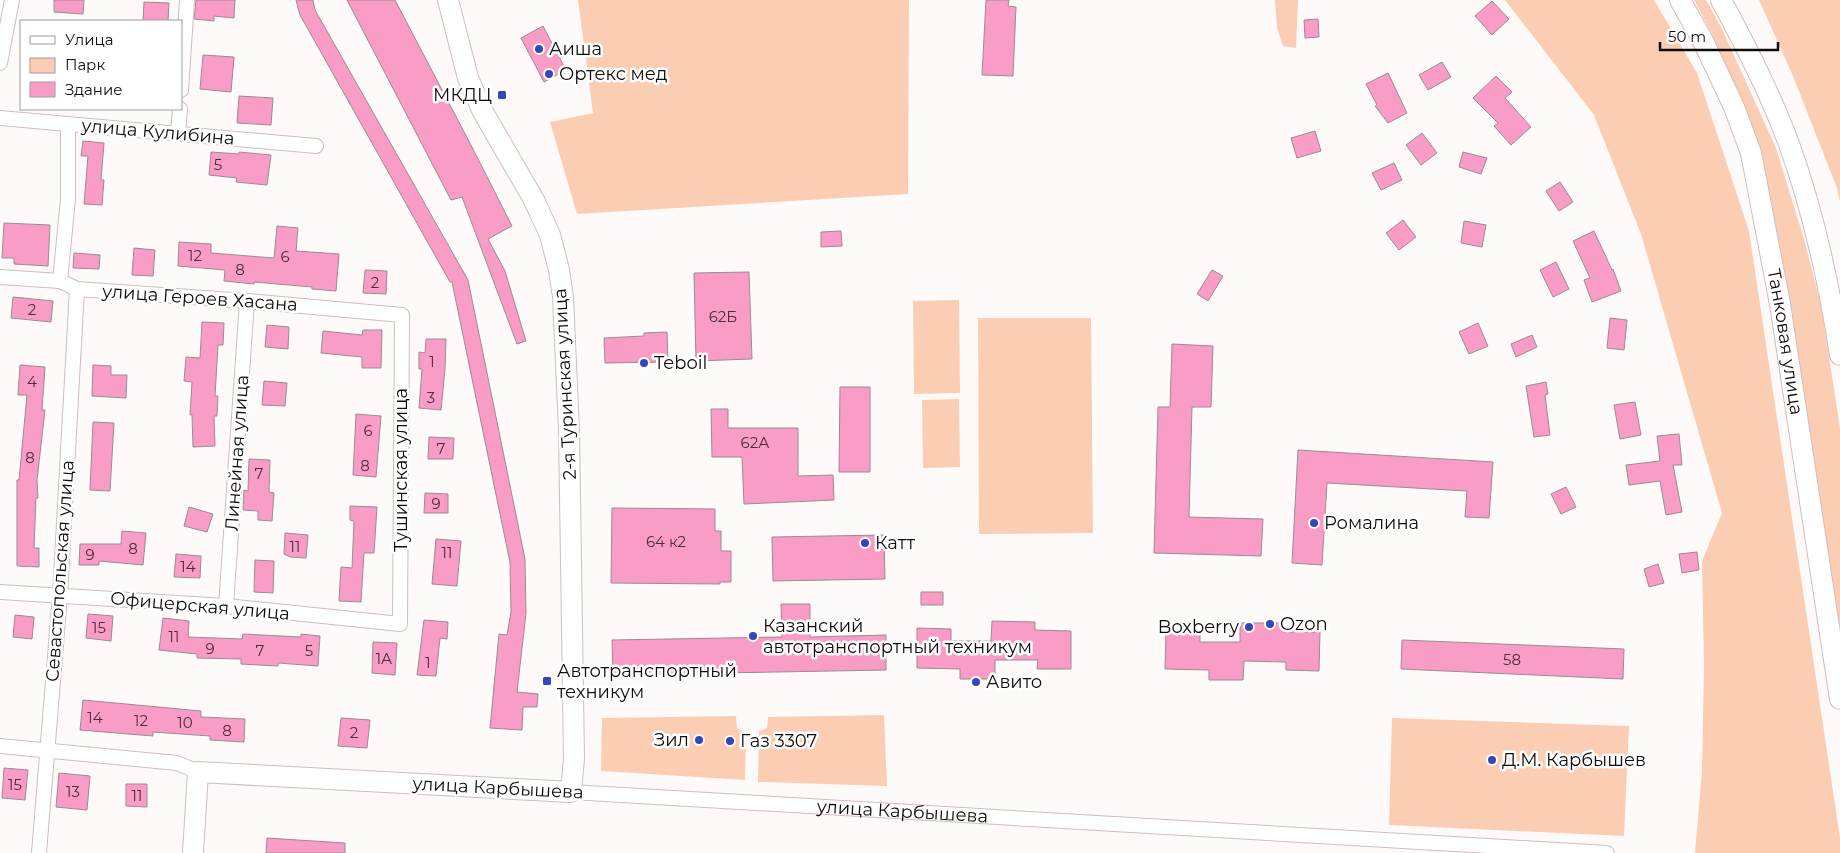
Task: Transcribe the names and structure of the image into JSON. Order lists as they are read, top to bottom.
{
  "streets": {
    "street": [
      "улица Кулибина",
      "улица Героев Хасана",
      "Танковая улица",
      "2-я Туринская улица",
      "Линейная улица",
      "Тушинская улица",
      "Севастопольская улица",
      "Офицерская улица",
      "улица Карбышева"
    ]
  },
  "crossings": [
    ["улица Героев Хасана", "Линейная улица"],
    ["улица Героев Хасана", "Тушинская улица"],
    ["улица Героев Хасана", "Севастопольская улица"],
    ["2-я Туринская улица", "улица Карбышева"],
    ["Линейная улица", "Офицерская улица"],
    ["Тушинская улица", "Офицерская улица"],
    ["Севастопольская улица", "Офицерская улица"]
  ],
  "places": {
    "other": [
      "Аиша",
      "Ортекс мед",
      "Teboil",
      "Ромалина",
      "Катт",
      "Ozon",
      "Boxberry",
      "Казанский автотранспортный техникум",
      "Авито",
      "Зил",
      "Газ 3307",
      "Д.М. Карбышев"
    ],
    "transit": ["МКДЦ", "Автотранспортный техникум"]
  },
  "house_numbers": [
    "5",
    "12",
    "6",
    "8",
    "2",
    "2",
    "62Б",
    "1",
    "4",
    "3",
    "6",
    "62А",
    "7",
    "8",
    "8",
    "7",
    "9",
    "64 к2",
    "11",
    "8",
    "11",
    "9",
    "14",
    "15",
    "11",
    "9",
    "7",
    "5",
    "1А",
    "58",
    "1",
    "14",
    "12",
    "10",
    "8",
    "2",
    "15",
    "13",
    "11"
  ],
  "legend": ["Улица", "Парк", "Здание"],
  "scale_bar": "50 m"
}
